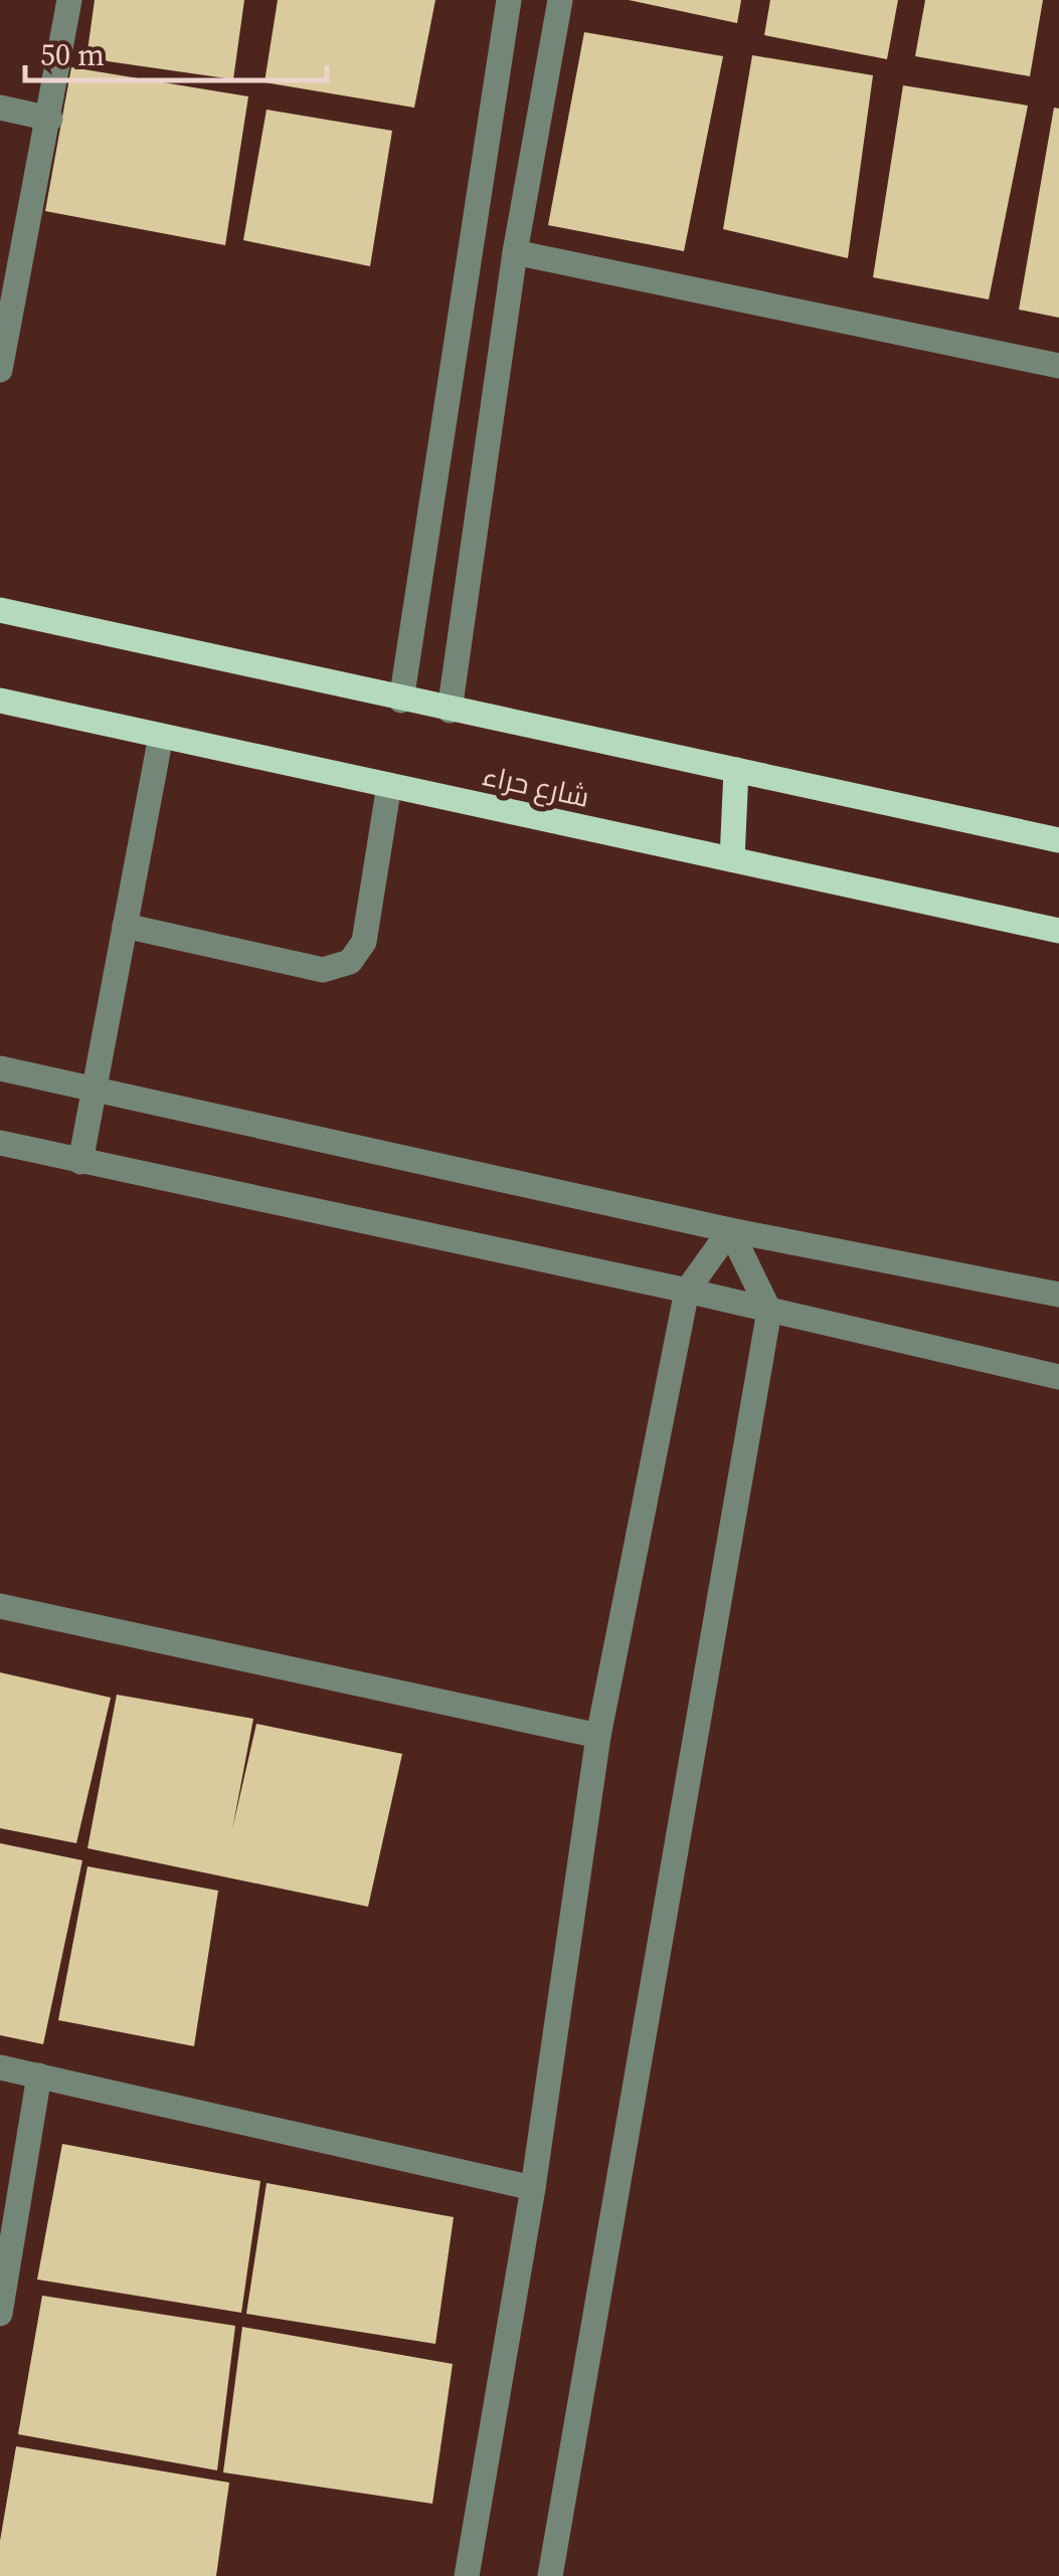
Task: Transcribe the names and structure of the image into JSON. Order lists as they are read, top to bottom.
{
  "streets": {
    "main road": ["شارع حراء"]
  },
  "scale_bar": "50 m"
}
